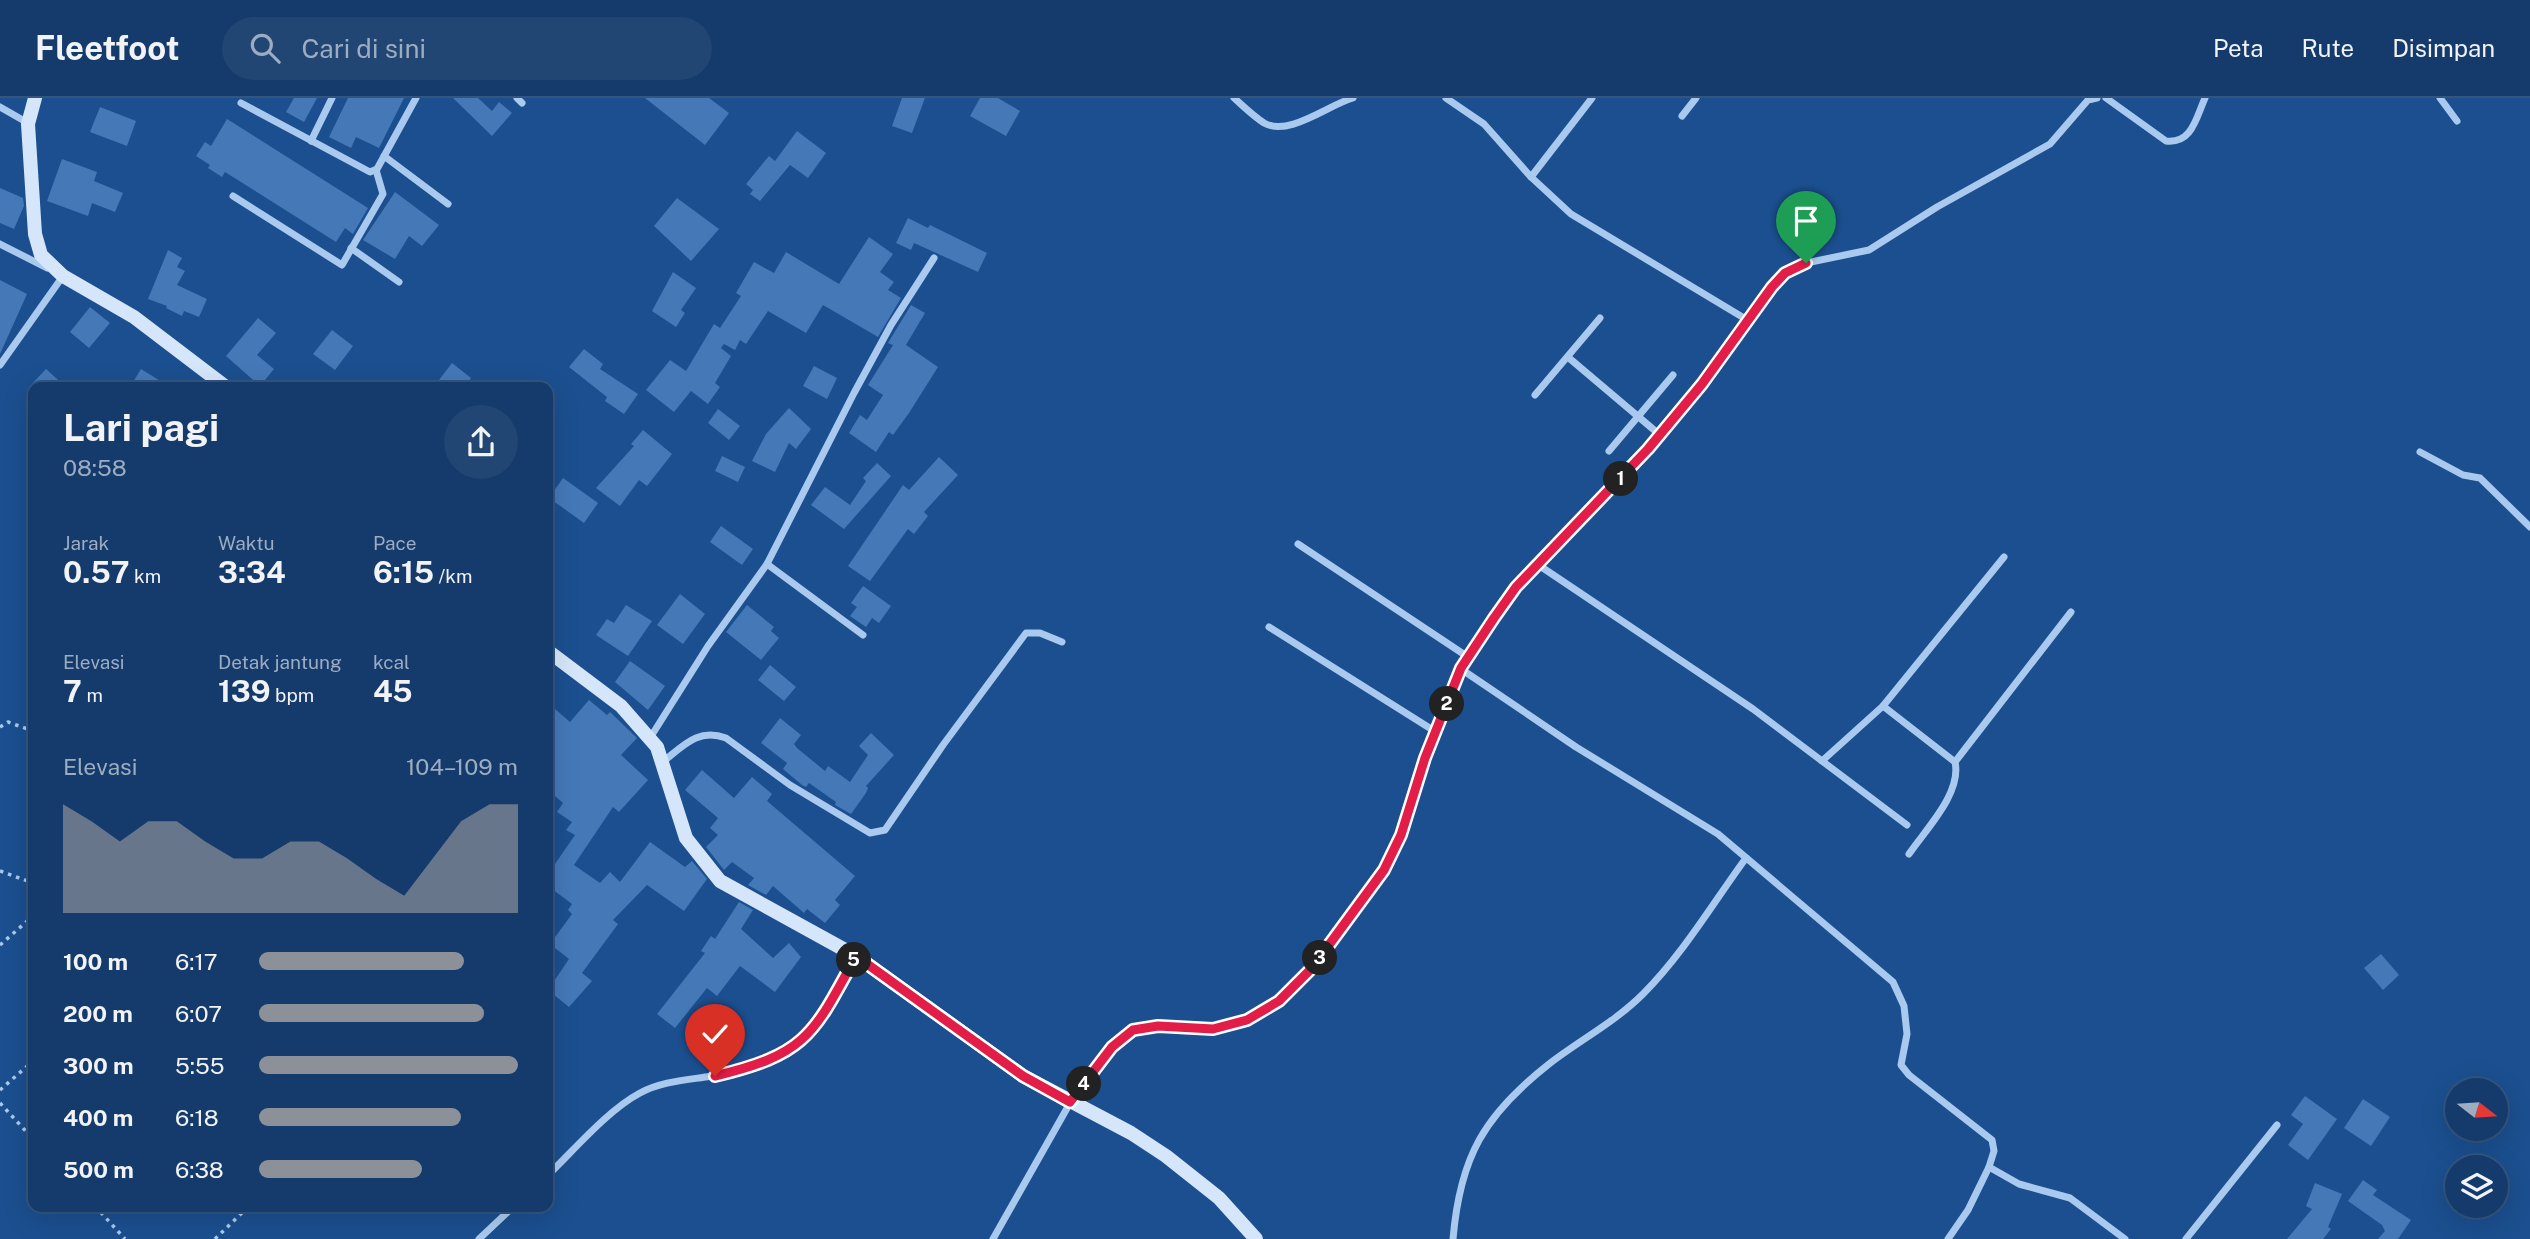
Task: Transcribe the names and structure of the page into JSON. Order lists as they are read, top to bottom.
{
  "north": "right",
  "page": {
    "header": "Fleetfoot",
    "search": "Cari di sini",
    "nav": ["Peta", "Rute", "Disimpan"],
    "heading": ["Lari pagi", "08:58"],
    "pins": [
      "1",
      "2",
      "3",
      "5",
      "4"
    ],
    "stats": [
      ["Jarak", "0.57 km"],
      ["Waktu", "3:34"],
      ["Pace", "6:15 /km"],
      ["Elevasi", "7 m"],
      ["Detak jantung", "139 bpm"],
      ["kcal", "45"]
    ],
    "chart": ["Elevasi", "104–109 m"],
    "list": [
      {
        "name": "100 m",
        "note": "6:17"
      },
      {
        "name": "200 m",
        "note": "6:07"
      },
      {
        "name": "300 m",
        "note": "5:55"
      },
      {
        "name": "400 m",
        "note": "6:18"
      },
      {
        "name": "500 m",
        "note": "6:38"
      }
    ]
  }
}
